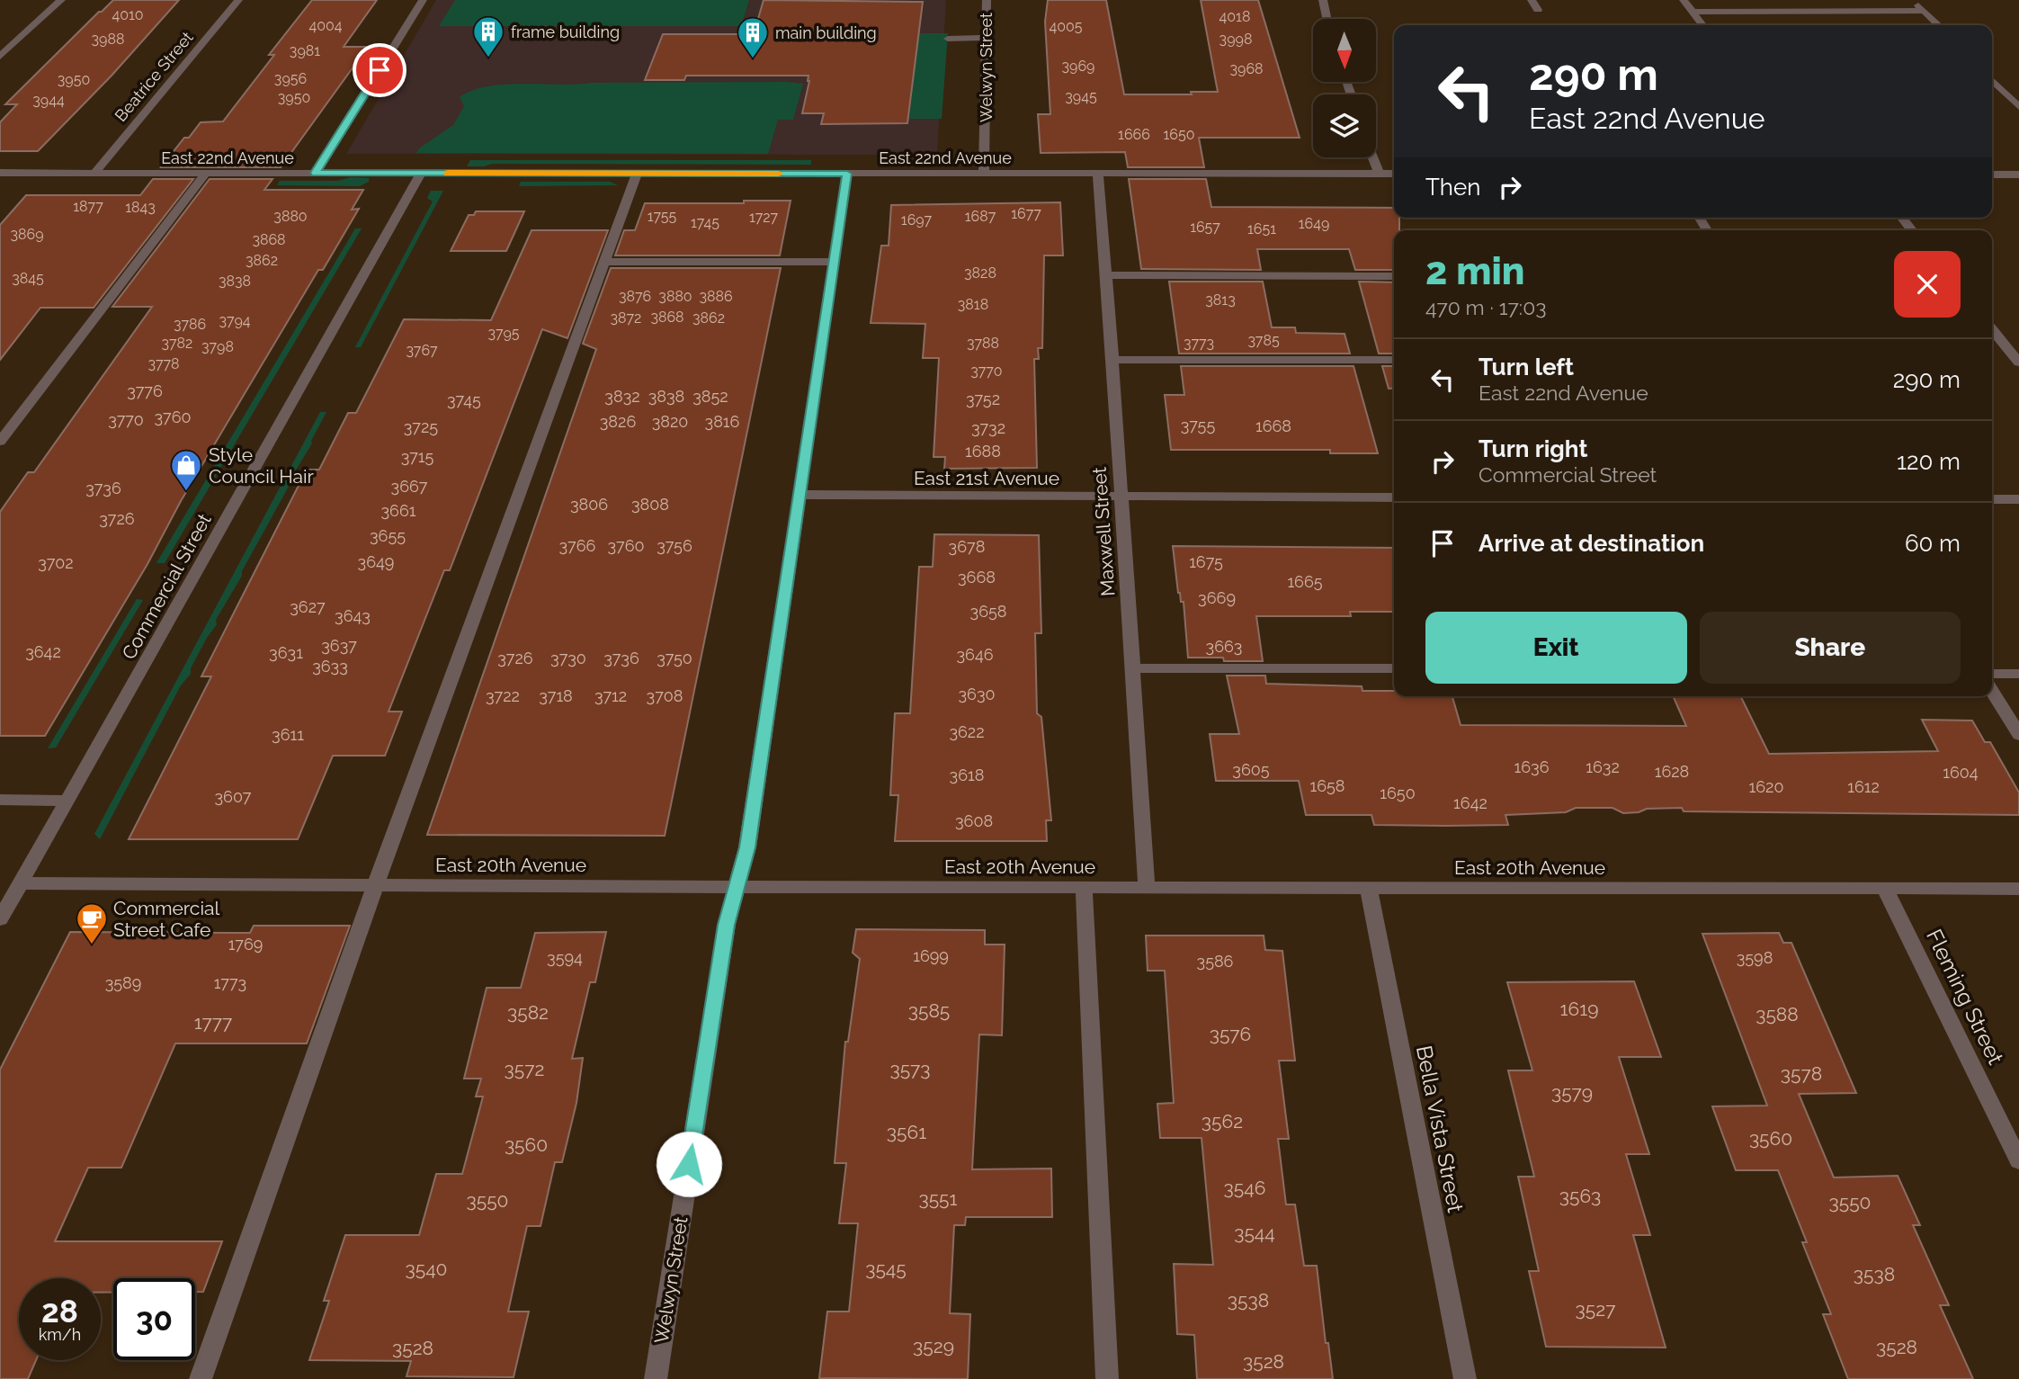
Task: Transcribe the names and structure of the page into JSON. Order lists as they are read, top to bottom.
{
  "streets": {
    "street": [
      "Welwyn Street",
      "Beatrice Street",
      "East 22nd Avenue",
      "East 21st Avenue",
      "Maxwell Street",
      "Commercial Street",
      "East 20th Avenue",
      "Fleming Street",
      "Bella Vista Street"
    ]
  },
  "crossings": [
    ["Welwyn Street", "East 22nd Avenue"],
    ["Welwyn Street", "East 21st Avenue"],
    ["Welwyn Street", "East 20th Avenue"],
    ["Beatrice Street", "East 22nd Avenue"],
    ["East 22nd Avenue", "Maxwell Street"],
    ["East 22nd Avenue", "Commercial Street"],
    ["East 21st Avenue", "Maxwell Street"],
    ["Maxwell Street", "East 20th Avenue"],
    ["Commercial Street", "East 20th Avenue"],
    ["East 20th Avenue", "Fleming Street"],
    ["East 20th Avenue", "Bella Vista Street"]
  ],
  "places": {
    "building": ["frame building", "main building"],
    "shop": ["Style Council Hair"],
    "cafe": ["Commercial Street Cafe"]
  },
  "house_numbers": [
    "4010",
    "4018",
    "4004",
    "4005",
    "3988",
    "3998",
    "3981",
    "3969",
    "3968",
    "3956",
    "3950",
    "3945",
    "3950",
    "3944",
    "1666",
    "1650",
    "1877",
    "1843",
    "1677",
    "3880",
    "1755",
    "1687",
    "1727",
    "1697",
    "1745",
    "1649",
    "1657",
    "1651",
    "3869",
    "3868",
    "3862",
    "3828",
    "3845",
    "3838",
    "3876",
    "3880",
    "3886",
    "3813",
    "3818",
    "3868",
    "3872",
    "3862",
    "3794",
    "3786",
    "3795",
    "3785",
    "3782",
    "3788",
    "3773",
    "3798",
    "3767",
    "3778",
    "3770",
    "3776",
    "3832",
    "3838",
    "3852",
    "3752",
    "3745",
    "3760",
    "3770",
    "3826",
    "3820",
    "3816",
    "3755",
    "1668",
    "3725",
    "3732",
    "1688",
    "3715",
    "3667",
    "3736",
    "3806",
    "3808",
    "3661",
    "3726",
    "3655",
    "3766",
    "3760",
    "3756",
    "3678",
    "3649",
    "1675",
    "3702",
    "3668",
    "1665",
    "3669",
    "3627",
    "3658",
    "3643",
    "3637",
    "3663",
    "3642",
    "3631",
    "3646",
    "3726",
    "3730",
    "3736",
    "3750",
    "3633",
    "3630",
    "3722",
    "3718",
    "3712",
    "3708",
    "3622",
    "3611",
    "1636",
    "1632",
    "3605",
    "1628",
    "1604",
    "3618",
    "1658",
    "1620",
    "1612",
    "1650",
    "3607",
    "1642",
    "3608",
    "1769",
    "1699",
    "3594",
    "3598",
    "3586",
    "3589",
    "1773",
    "1619",
    "3585",
    "3582",
    "3588",
    "1777",
    "3576",
    "3572",
    "3573",
    "3578",
    "3579",
    "3562",
    "3561",
    "3560",
    "3560",
    "3546",
    "3563",
    "3551",
    "3550",
    "3550",
    "3544",
    "3540",
    "3545",
    "3538",
    "3538",
    "3527",
    "3529",
    "3528",
    "3528",
    "3528"
  ],
  "north": "bottom",
  "page": {
    "turn": ["290 m", "East 22nd Avenue"],
    "then": "Then",
    "heading": ["2 min", "470 m · 17:03"],
    "list": [
      {
        "name": "Turn left",
        "note": "East 22nd Avenue",
        "value": "290 m"
      },
      {
        "name": "Turn right",
        "note": "Commercial Street",
        "value": "120 m"
      },
      {
        "name": "Arrive at destination",
        "value": "60 m"
      }
    ],
    "buttons": ["Exit", "Share"],
    "speed": "28 km/h",
    "limit": "30"
  }
}
